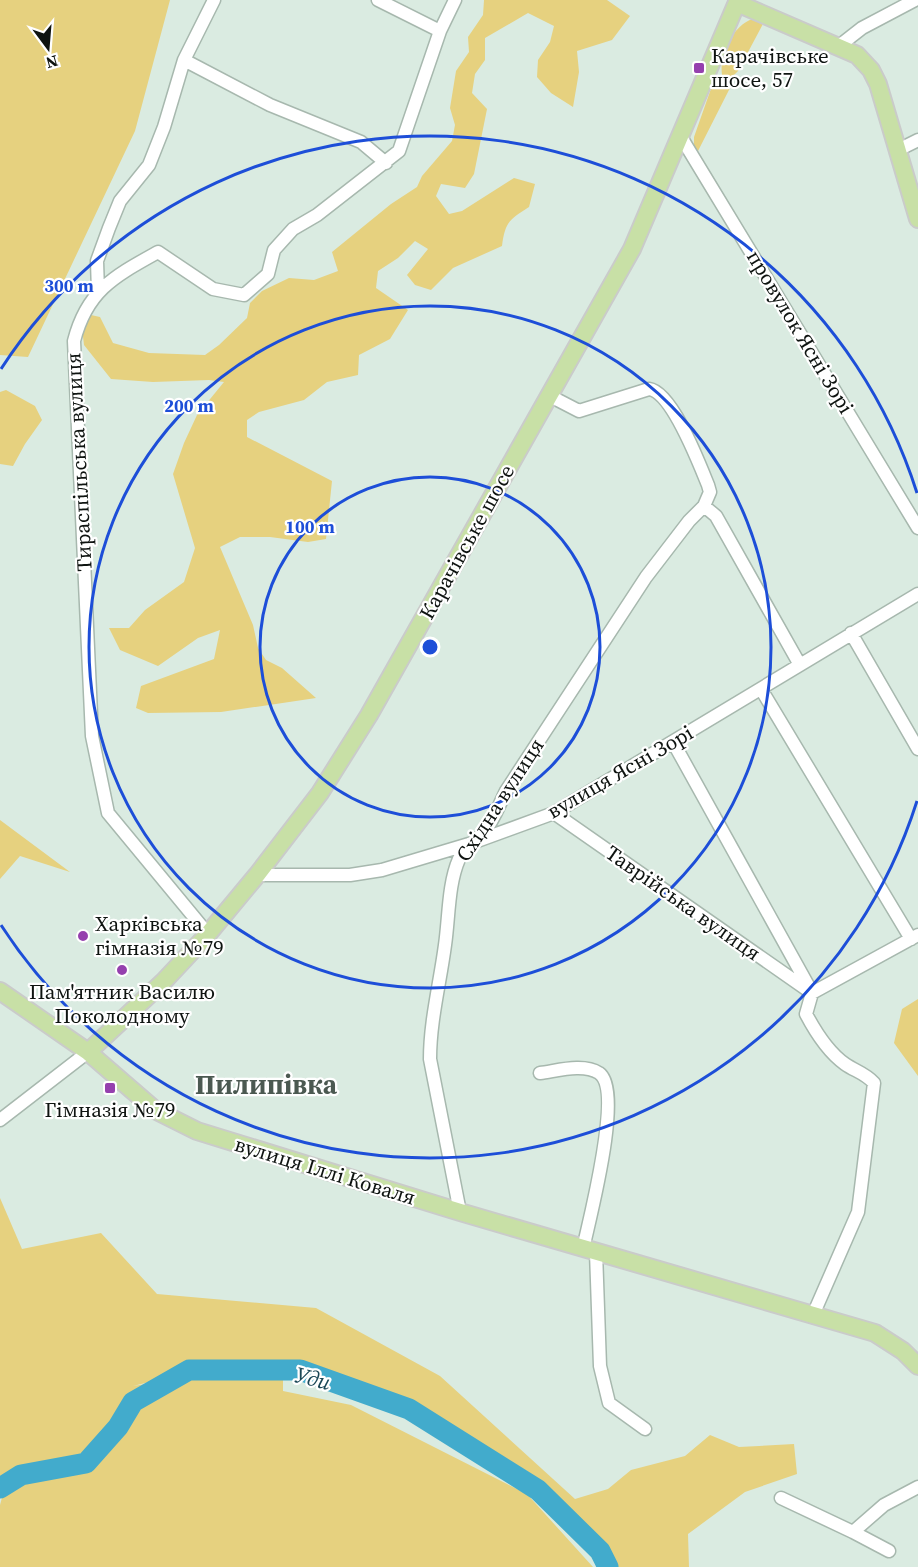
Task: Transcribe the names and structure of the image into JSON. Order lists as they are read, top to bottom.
{
  "streets": {
    "main road": ["Карачівське шосе", "вулиця Іллі Коваля"],
    "street": [
      "провулок Ясні Зорі",
      "Тираспільська вулиця",
      "вулиця Ясні Зорі",
      "Східна вулиця",
      "Таврійська вулиця"
    ]
  },
  "crossings": [
    ["провулок Ясні Зорі", "Карачівське шосе"],
    ["Тираспільська вулиця", "Карачівське шосе"],
    ["Карачівське шосе", "вулиця Ясні Зорі"],
    ["Карачівське шосе", "вулиця Іллі Коваля"],
    ["вулиця Ясні Зорі", "Східна вулиця"],
    ["вулиця Ясні Зорі", "Таврійська вулиця"],
    ["Східна вулиця", "вулиця Іллі Коваля"]
  ],
  "districts": ["Пилипівка"],
  "water": ["Уди"],
  "places": {
    "transit": ["Карачівське шосе, 57", "Гімназія №79"],
    "other": ["Харківська гімназія №79", "Пам'ятник Василю Поколодному"]
  },
  "north": "bottom",
  "rings": ["300 m", "200 m", "100 m"]
}
